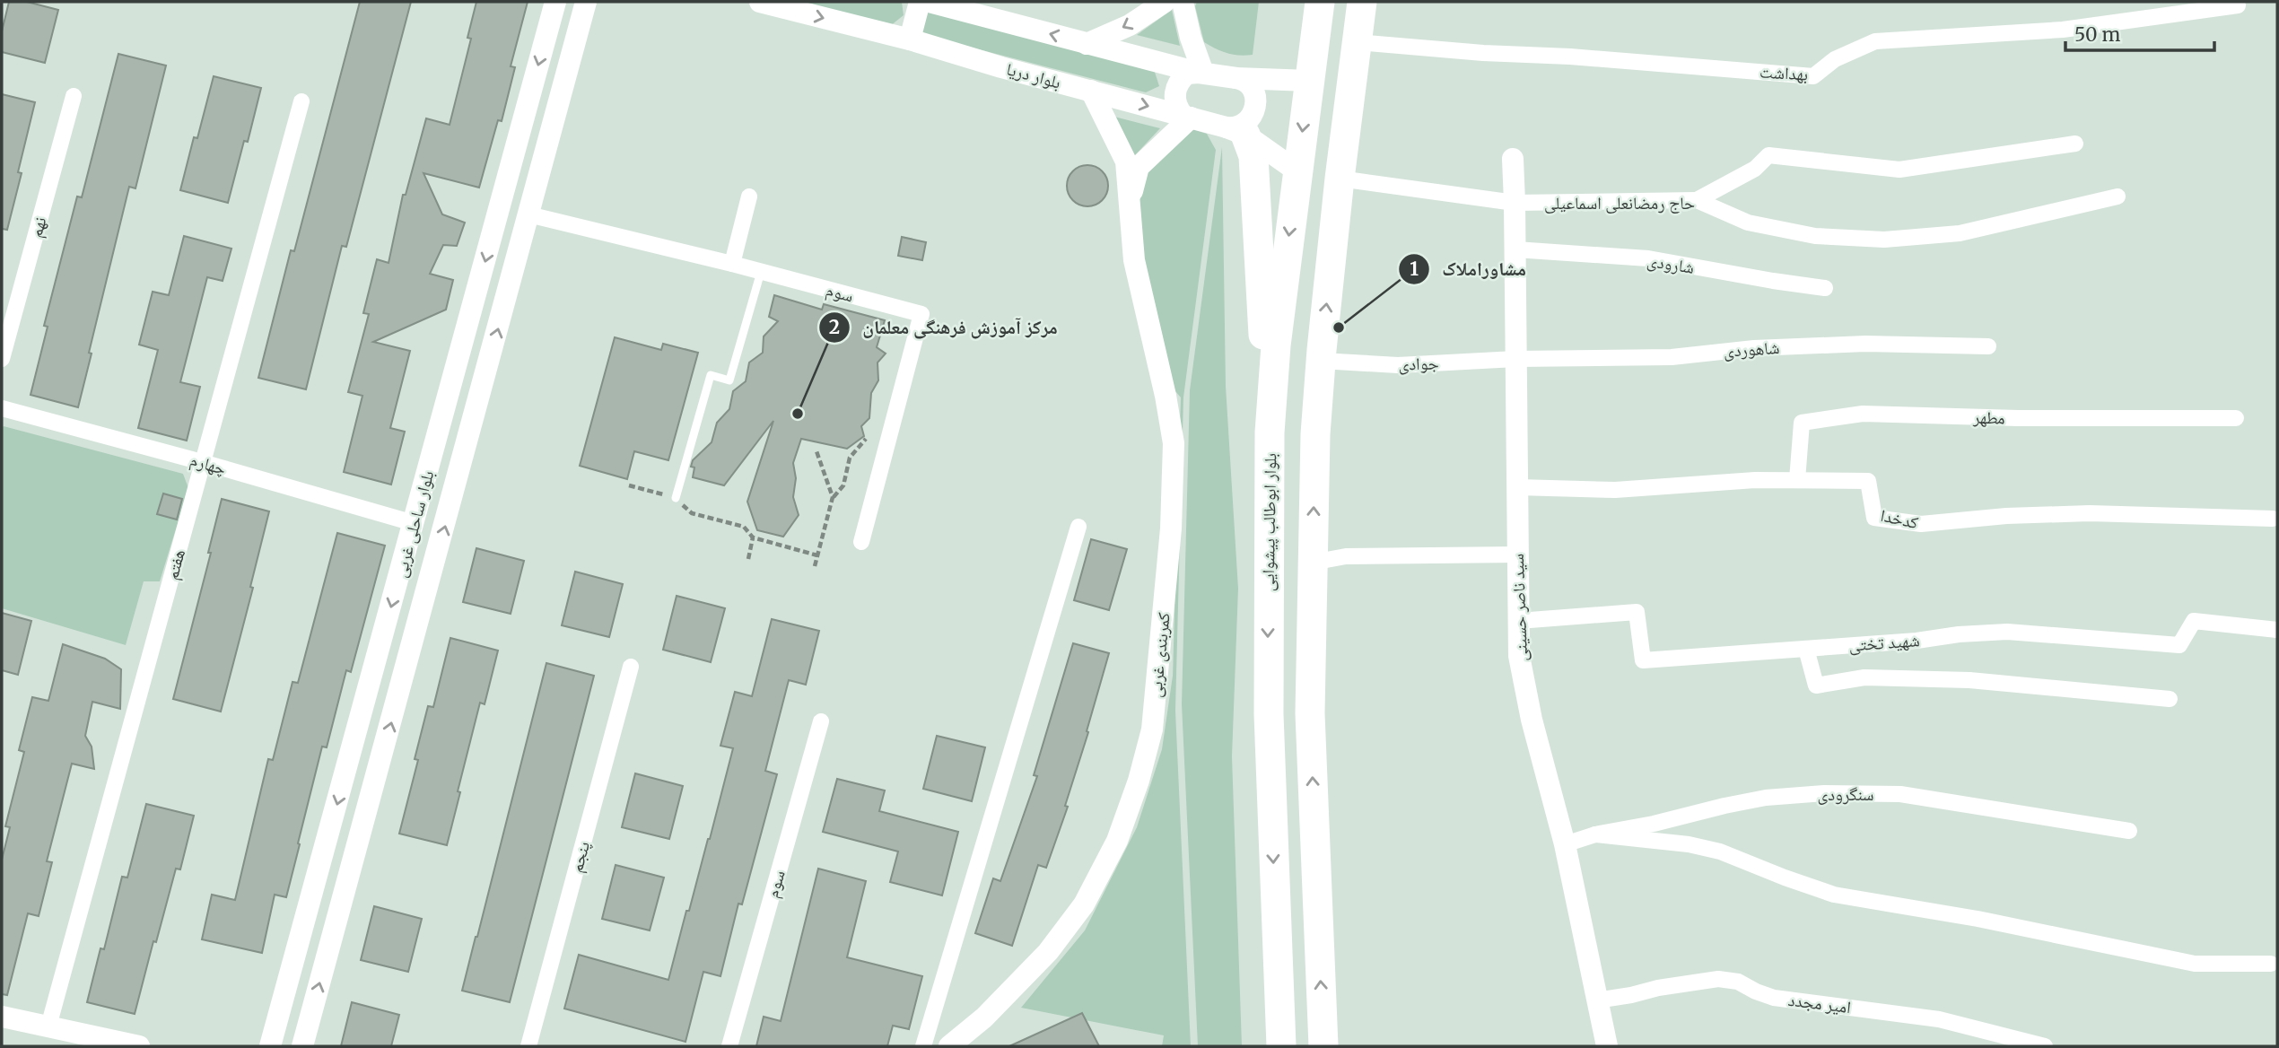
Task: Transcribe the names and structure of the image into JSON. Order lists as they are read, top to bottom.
{
  "streets": {
    "highway": ["بلوار ابوطالب پیشوایی"],
    "street": [
      "بهداشت",
      "بلوار دریا",
      "حاج رمضانعلی اسماعیلی",
      "نهم",
      "شارودی",
      "سوم",
      "شاهوردی",
      "جوادی",
      "مطهر",
      "چهارم",
      "کدخدا",
      "بلوار ساحلی غربی",
      "هفتم",
      "سید ناصر حسینی",
      "شهید تختی",
      "کمربندی غربی",
      "سنگرودی",
      "پنجم",
      "امیر مجدد"
    ]
  },
  "crossings": [
    ["بلوار دریا", "بلوار ابوطالب پیشوایی"],
    ["بلوار دریا", "کمربندی غربی"],
    ["حاج رمضانعلی اسماعیلی", "سید ناصر حسینی"],
    ["شارودی", "سید ناصر حسینی"],
    ["سوم", "بلوار ساحلی غربی"],
    ["شاهوردی", "جوادی"],
    ["شاهوردی", "سید ناصر حسینی"],
    ["جوادی", "سید ناصر حسینی"],
    ["مطهر", "کدخدا"],
    ["چهارم", "بلوار ساحلی غربی"],
    ["چهارم", "هفتم"],
    ["کدخدا", "سید ناصر حسینی"],
    ["سید ناصر حسینی", "شهید تختی"],
    ["سید ناصر حسینی", "سنگرودی"],
    ["سید ناصر حسینی", "امیر مجدد"]
  ],
  "places": ["مشاوراملاک", "مرکز آموزش فرهنگی معلمان"],
  "scale_bar": "50 m"
}
